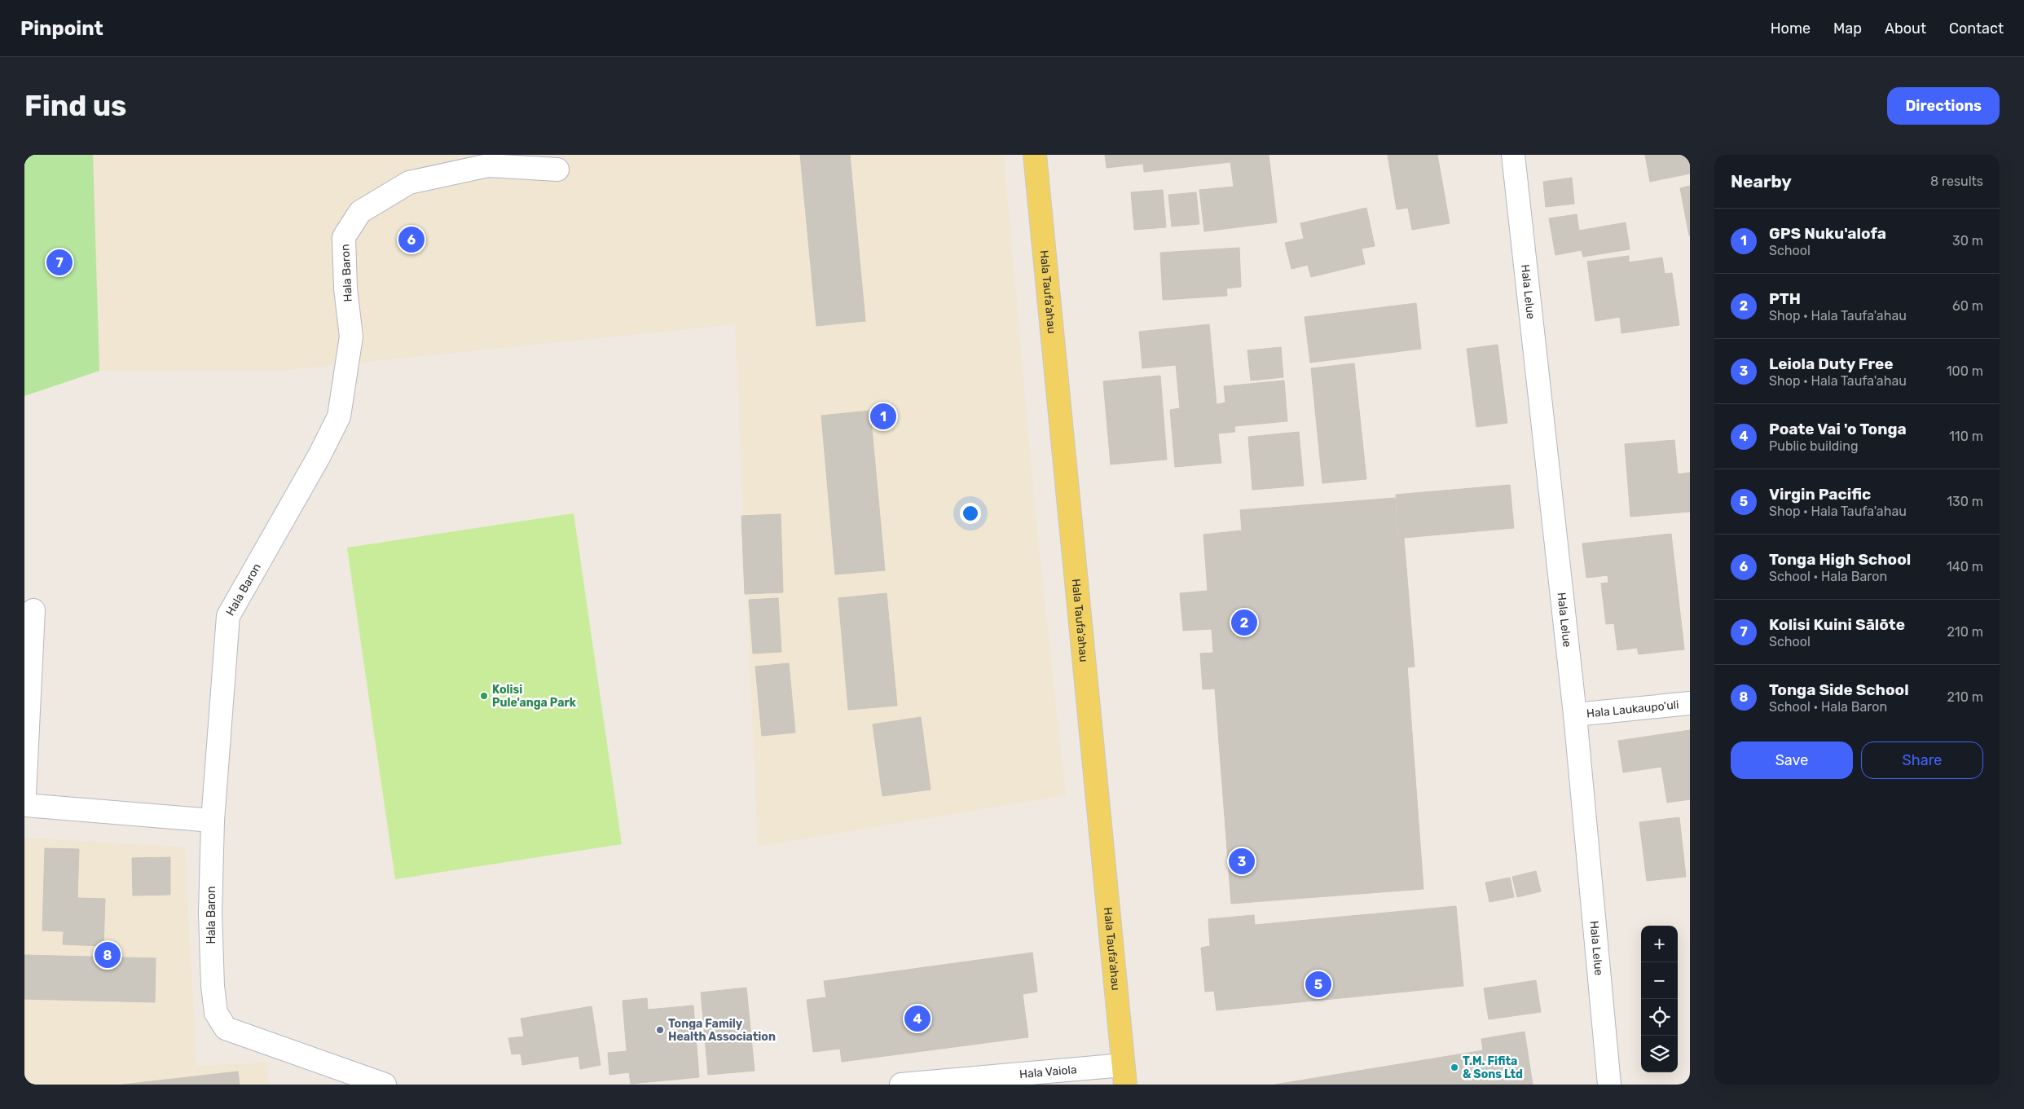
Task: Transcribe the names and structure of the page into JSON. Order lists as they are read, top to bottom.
{
  "streets": {
    "main road": ["Hala Taufa'ahau"],
    "street": [
      "Hala Baron",
      "Hala Lelue",
      "Hala Laukaupo'uli",
      "Hala Vaiola"
    ]
  },
  "crossings": [
    ["Hala Taufa'ahau", "Hala Vaiola"],
    ["Hala Lelue", "Hala Laukaupo'uli"]
  ],
  "places": ["Kolisi Pule'anga Park", "Tonga Family Health Association", "T.M. Fifita & Sons Ltd"],
  "page": {
    "header": "Pinpoint",
    "nav": [
      "Home",
      "Map",
      "About",
      "Contact"
    ],
    "buttons": [
      "Directions",
      ["Save", "Share"]
    ],
    "title": "Find us",
    "heading": ["Nearby", "8 results"],
    "list": [
      {
        "mark": "1",
        "name": "GPS Nuku'alofa",
        "note": "School",
        "value": "30 m"
      },
      {
        "mark": "2",
        "name": "PTH",
        "note": "Shop · Hala Taufa'ahau",
        "value": "60 m"
      },
      {
        "mark": "3",
        "name": "Leiola Duty Free",
        "note": "Shop · Hala Taufa'ahau",
        "value": "100 m"
      },
      {
        "mark": "4",
        "name": "Poate Vai 'o Tonga",
        "note": "Public building",
        "value": "110 m"
      },
      {
        "mark": "5",
        "name": "Virgin Pacific",
        "note": "Shop · Hala Taufa'ahau",
        "value": "130 m"
      },
      {
        "mark": "6",
        "name": "Tonga High School",
        "note": "School · Hala Baron",
        "value": "140 m"
      },
      {
        "mark": "7",
        "name": "Kolisi Kuini Sālōte",
        "note": "School",
        "value": "210 m"
      },
      {
        "mark": "8",
        "name": "Tonga Side School",
        "note": "School · Hala Baron",
        "value": "210 m"
      }
    ],
    "pins": [
      "6",
      "7",
      "1",
      "2",
      "3",
      "8",
      "5",
      "4"
    ],
    "map_buttons": ["+", "−"]
  }
}
